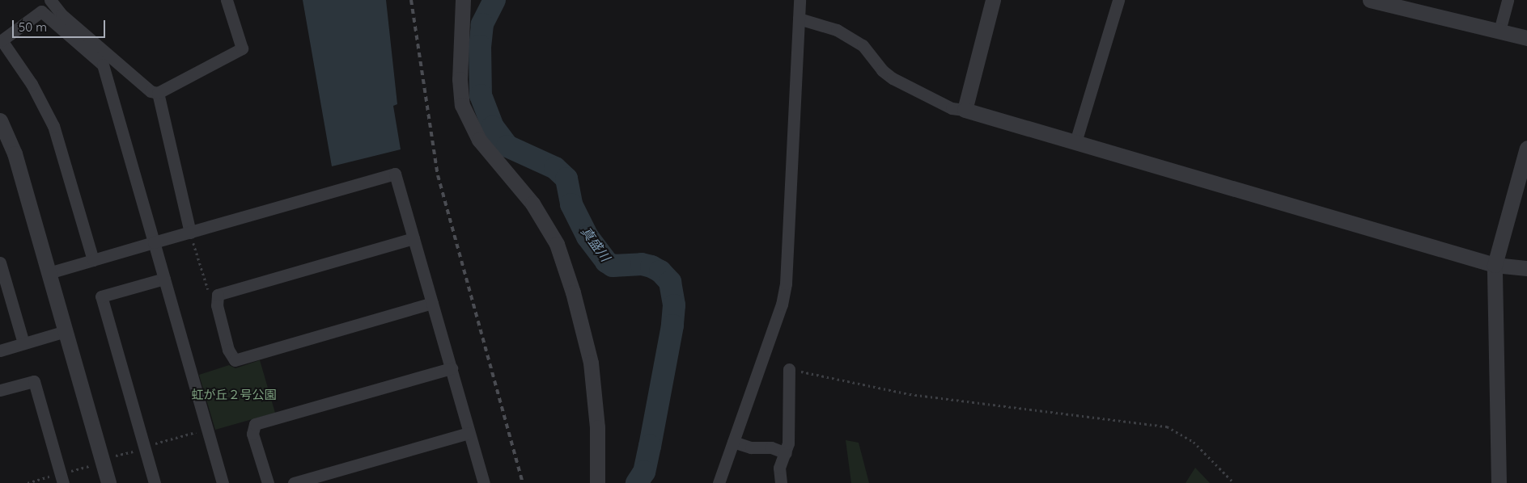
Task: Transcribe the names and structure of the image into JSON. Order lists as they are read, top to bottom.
{
  "water": ["真盛川"],
  "parks": ["虹が丘２号公園"],
  "scale_bar": "50 m"
}
